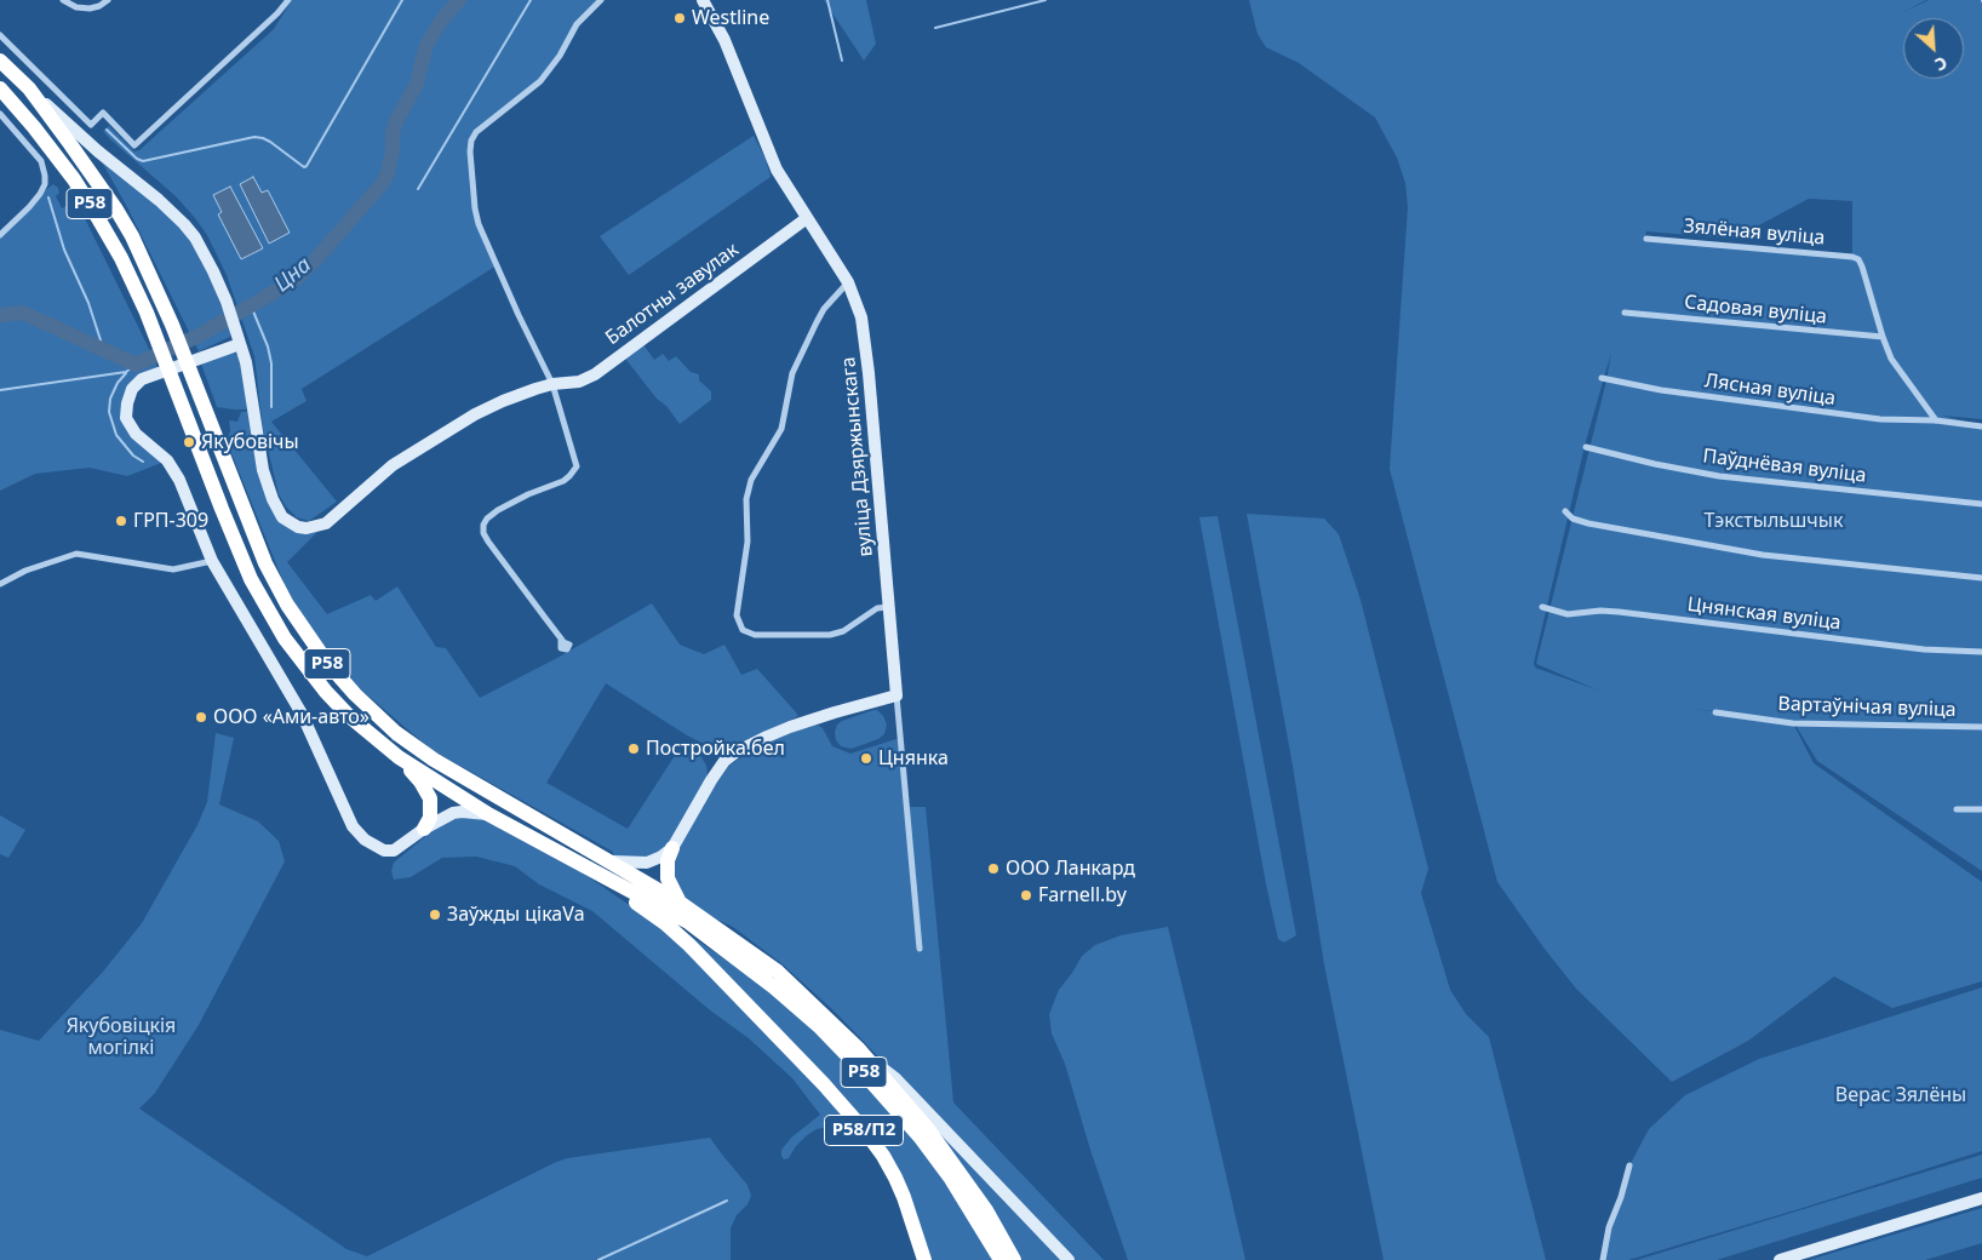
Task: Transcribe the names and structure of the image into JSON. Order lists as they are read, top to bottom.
{
  "streets": {
    "highway": ["Р58", "Р58/П2"],
    "main road": ["Балотны завулак", "вуліца Дзяржынскага"],
    "street": [
      "Зялёная вуліца",
      "Садовая вуліца",
      "Лясная вуліца",
      "Паўднёвая вуліца",
      "Цнянская вуліца",
      "Вартаўнічая вуліца"
    ]
  },
  "crossings": [
    ["Р58", "Балотны завулак"],
    ["Р58", "Р58/П2"],
    ["Зялёная вуліца", "Садовая вуліца"],
    ["Балотны завулак", "вуліца Дзяржынскага"]
  ],
  "water": ["Цна"],
  "parks": ["Тэкстыльшчык", "Якубовіцкія могілкі", "Верас Зялёны"],
  "places": [
    "Westline",
    "Якубовічы",
    "ГРП-309",
    "ООО «Ами-авто»",
    "Постройка.бел",
    "Цнянка",
    "ООО Ланкард",
    "Farnell.by",
    "Заўжды цікаVа"
  ],
  "north": "bottom right"
}
